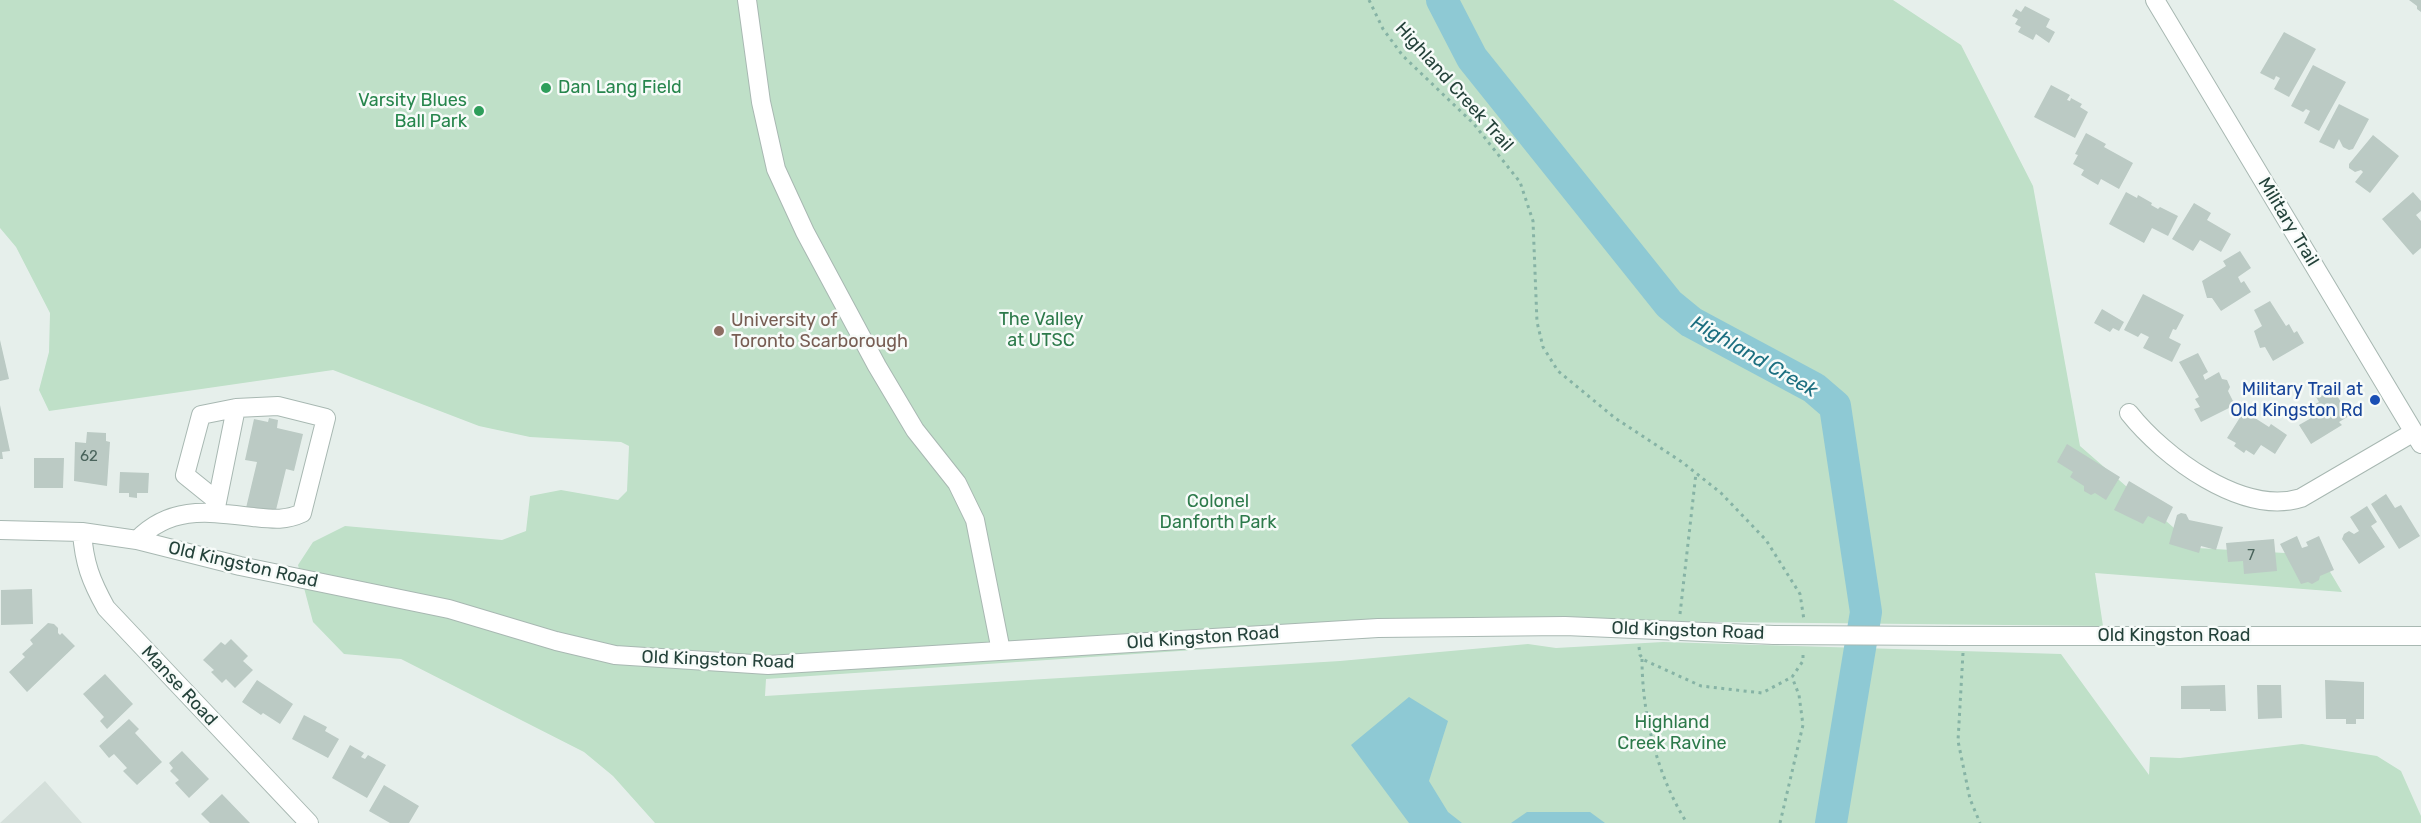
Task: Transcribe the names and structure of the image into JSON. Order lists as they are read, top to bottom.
{
  "streets": {
    "street": ["Military Trail", "Old Kingston Road", "Manse Road"],
    "path": ["Highland Creek Trail"]
  },
  "crossings": [
    ["Highland Creek Trail", "Old Kingston Road"],
    ["Old Kingston Road", "Manse Road"]
  ],
  "water": ["Highland Creek"],
  "parks": ["The Valley at UTSC", "Colonel Danforth Park", "Highland Creek Ravine"],
  "places": [
    "Dan Lang Field",
    "Varsity Blues Ball Park",
    "University of Toronto Scarborough",
    "Military Trail at Old Kingston Rd"
  ],
  "house_numbers": ["62", "7"]
}
